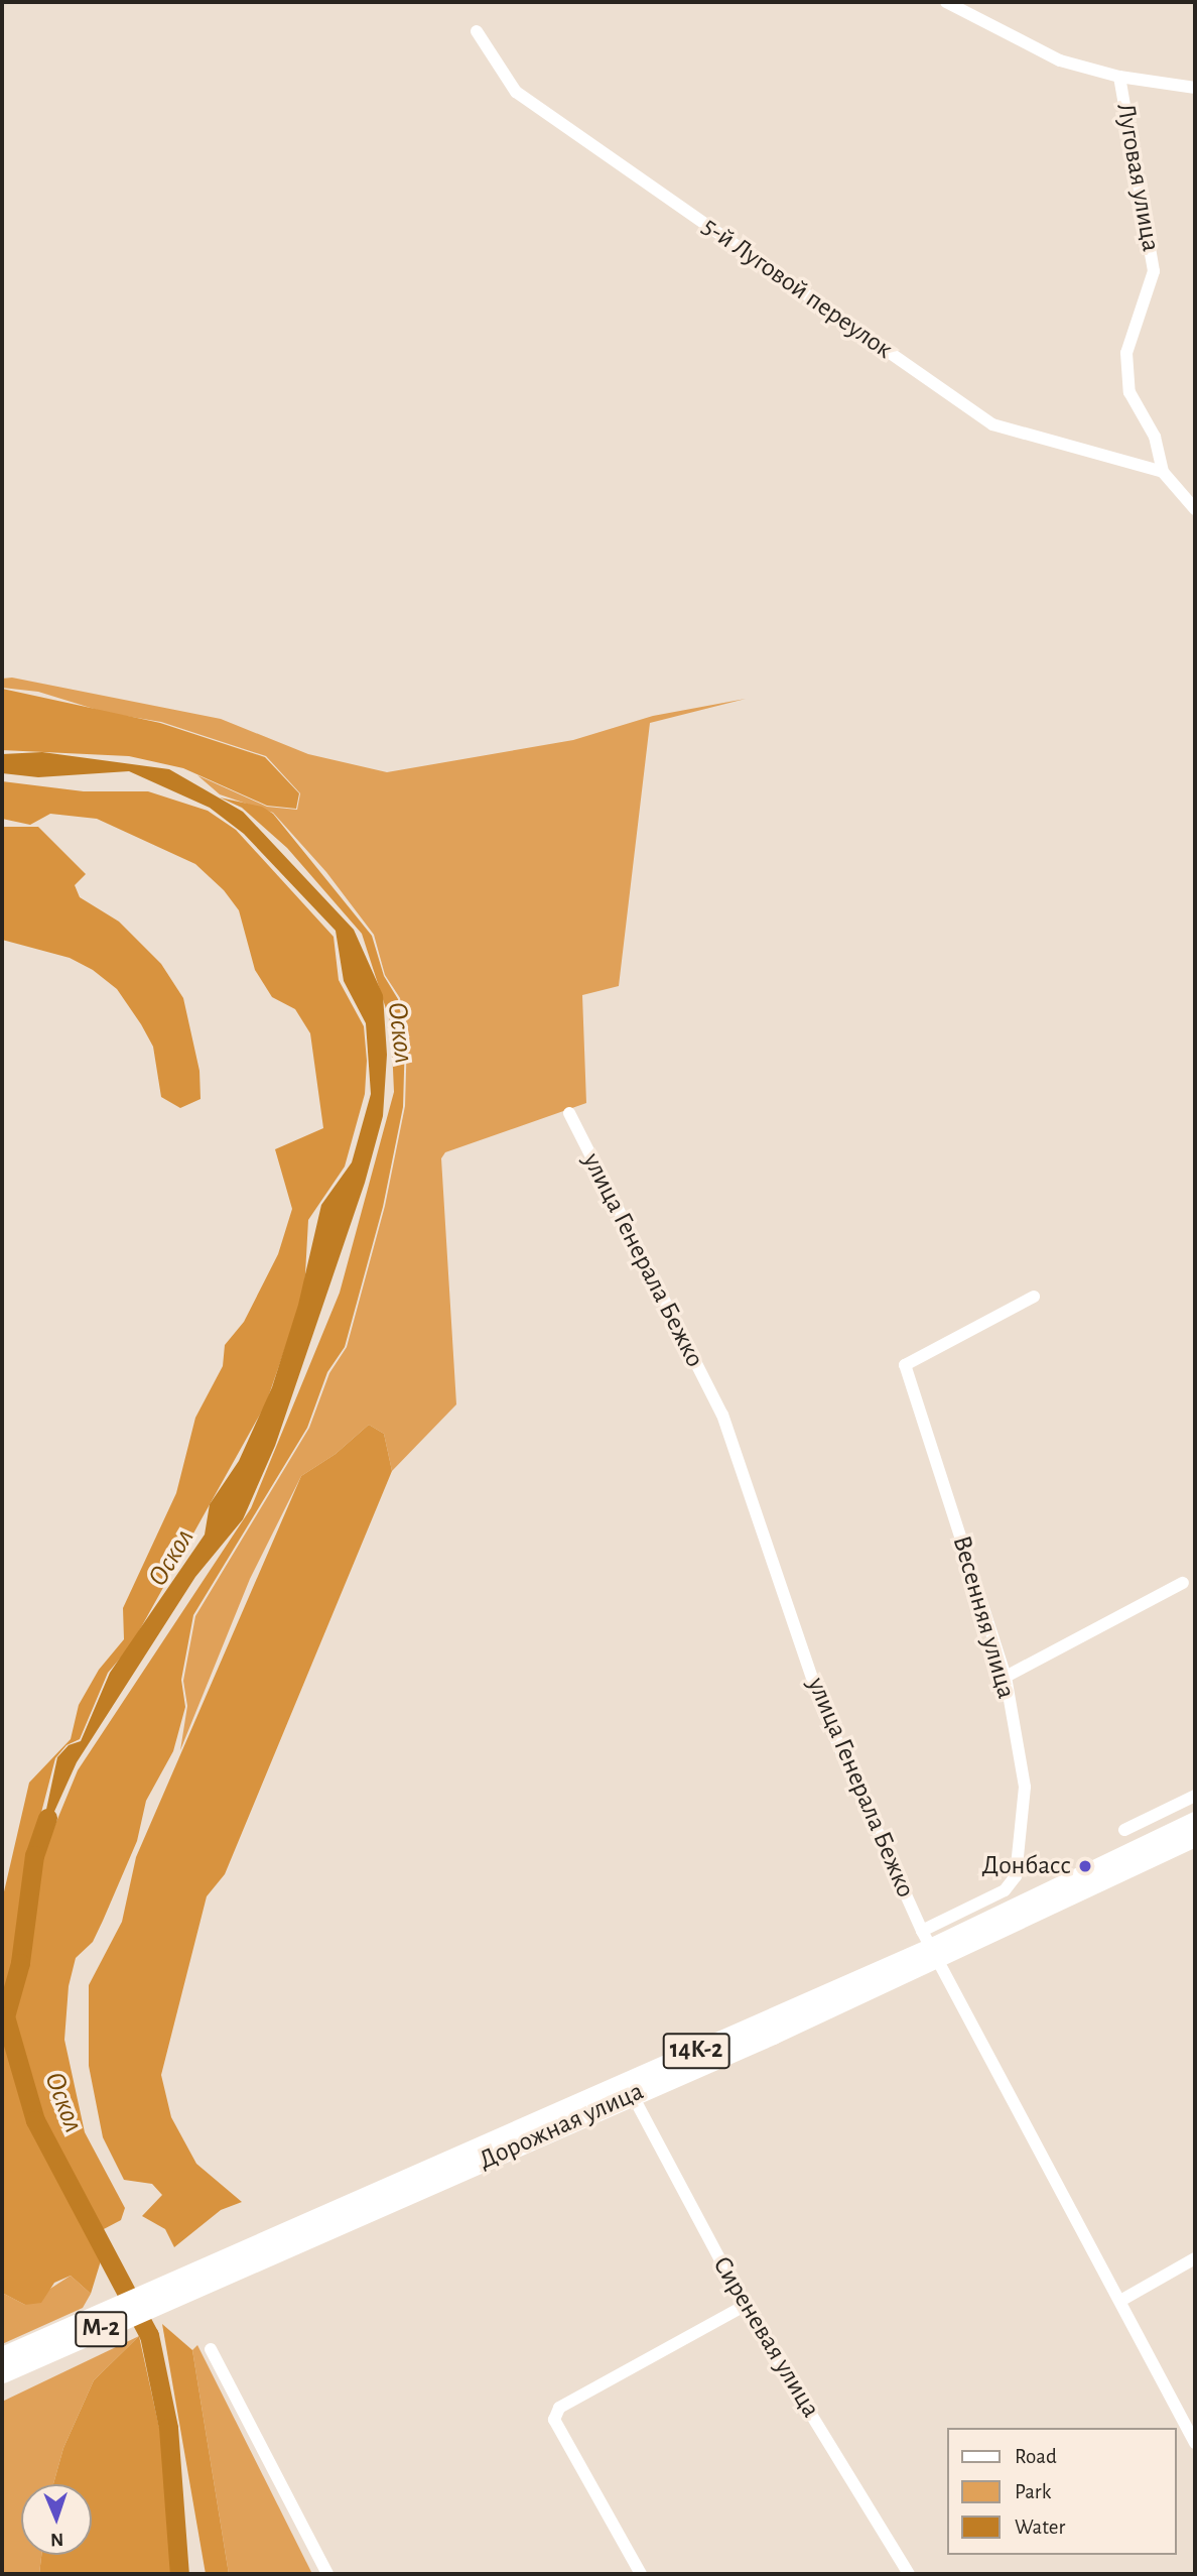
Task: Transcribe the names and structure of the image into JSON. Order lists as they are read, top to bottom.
{
  "streets": {
    "main road": ["14К-2", "Дорожная улица", "М-2"],
    "street": [
      "Луговая улица",
      "5-й Луговой переулок",
      "улица Генерала Бежко",
      "Весенняя улица",
      "Сиреневая улица"
    ]
  },
  "crossings": [
    ["Луговая улица", "5-й Луговой переулок"],
    ["улица Генерала Бежко", "Весенняя улица"],
    ["улица Генерала Бежко", "Дорожная улица"],
    ["Весенняя улица", "Дорожная улица"],
    ["Дорожная улица", "Сиреневая улица"]
  ],
  "water": ["Оскол"],
  "places": ["Донбасс"],
  "legend": ["Road", "Park", "Water"],
  "north": "bottom"
}
